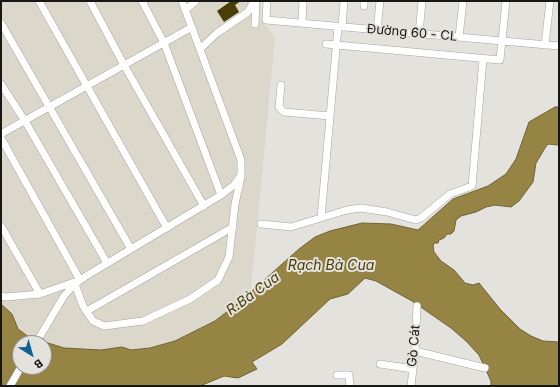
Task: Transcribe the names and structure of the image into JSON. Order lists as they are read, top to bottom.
{
  "streets": {
    "street": ["Đường 60 - CL", "Gò Cát"]
  },
  "water": ["Rạch Bà Cua", "R.Bà Cua"],
  "north": "bottom right"
}
